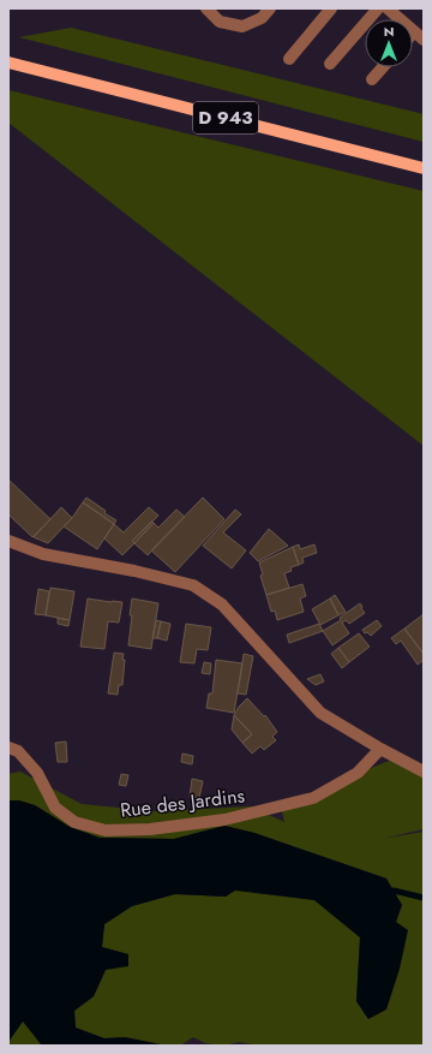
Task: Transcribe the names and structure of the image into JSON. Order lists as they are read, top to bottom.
{
  "streets": {
    "main road": ["D 943"],
    "street": ["Rue des Jardins"]
  },
  "north": "top"
}
